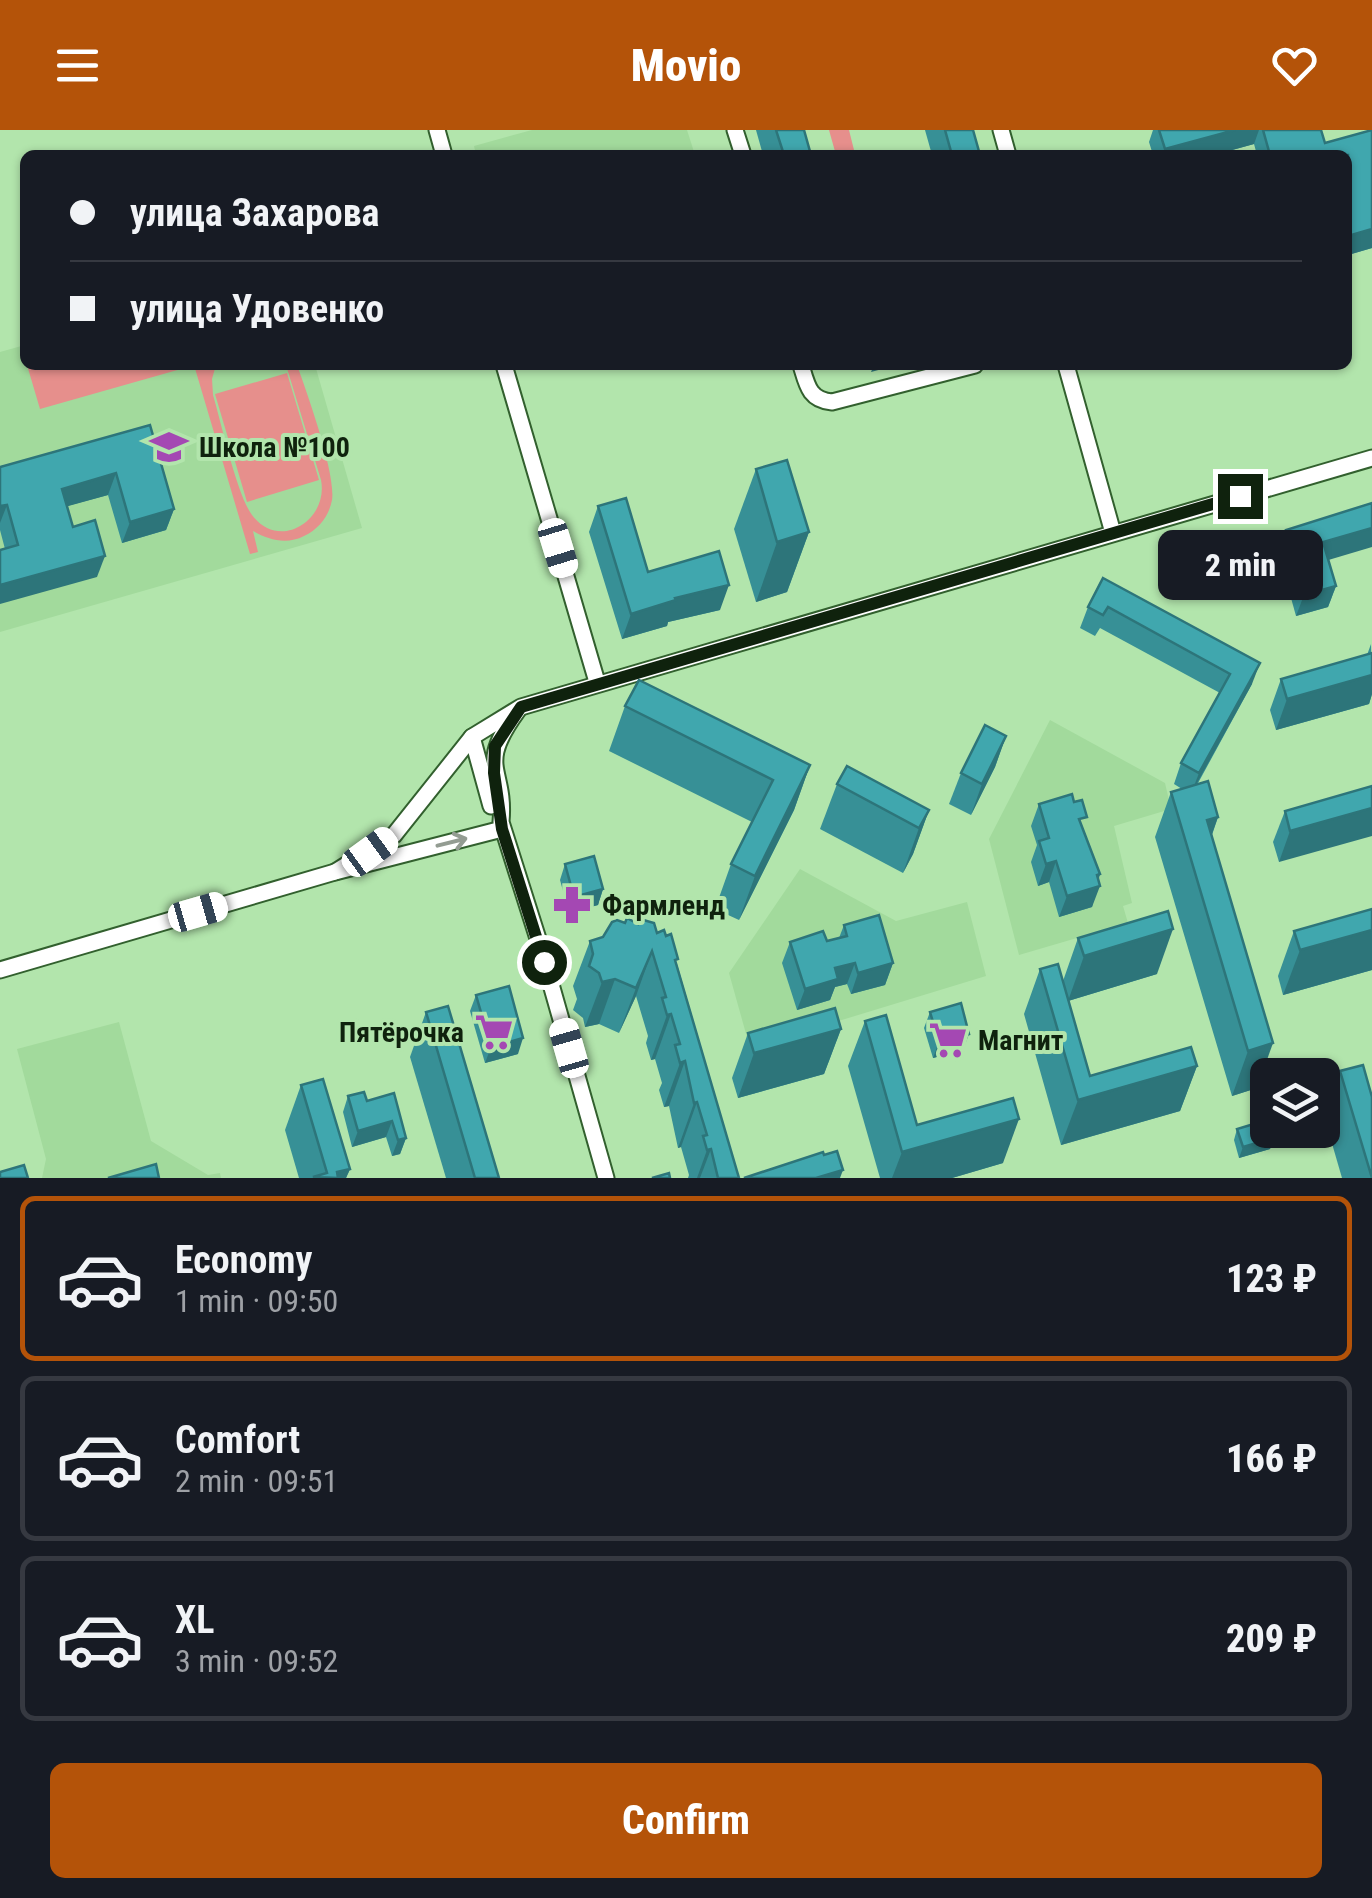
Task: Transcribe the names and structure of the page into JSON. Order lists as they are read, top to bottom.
{
  "places": {
    "school or university": ["Школа №100"],
    "pharmacy": ["Фармленд"],
    "supermarket": ["Пятёрочка", "Магнит"]
  },
  "page": {
    "header": "Movio",
    "banner": ["улица Захарова", "улица Удовенко"],
    "bubble": "2 min",
    "list": [
      {
        "name": "Economy",
        "note": "1 min · 09:50",
        "value": "123 ₽"
      },
      {
        "name": "Comfort",
        "note": "2 min · 09:51",
        "value": "166 ₽"
      },
      {
        "name": "XL",
        "note": "3 min · 09:52",
        "value": "209 ₽"
      }
    ],
    "buttons": "Confirm"
  }
}
